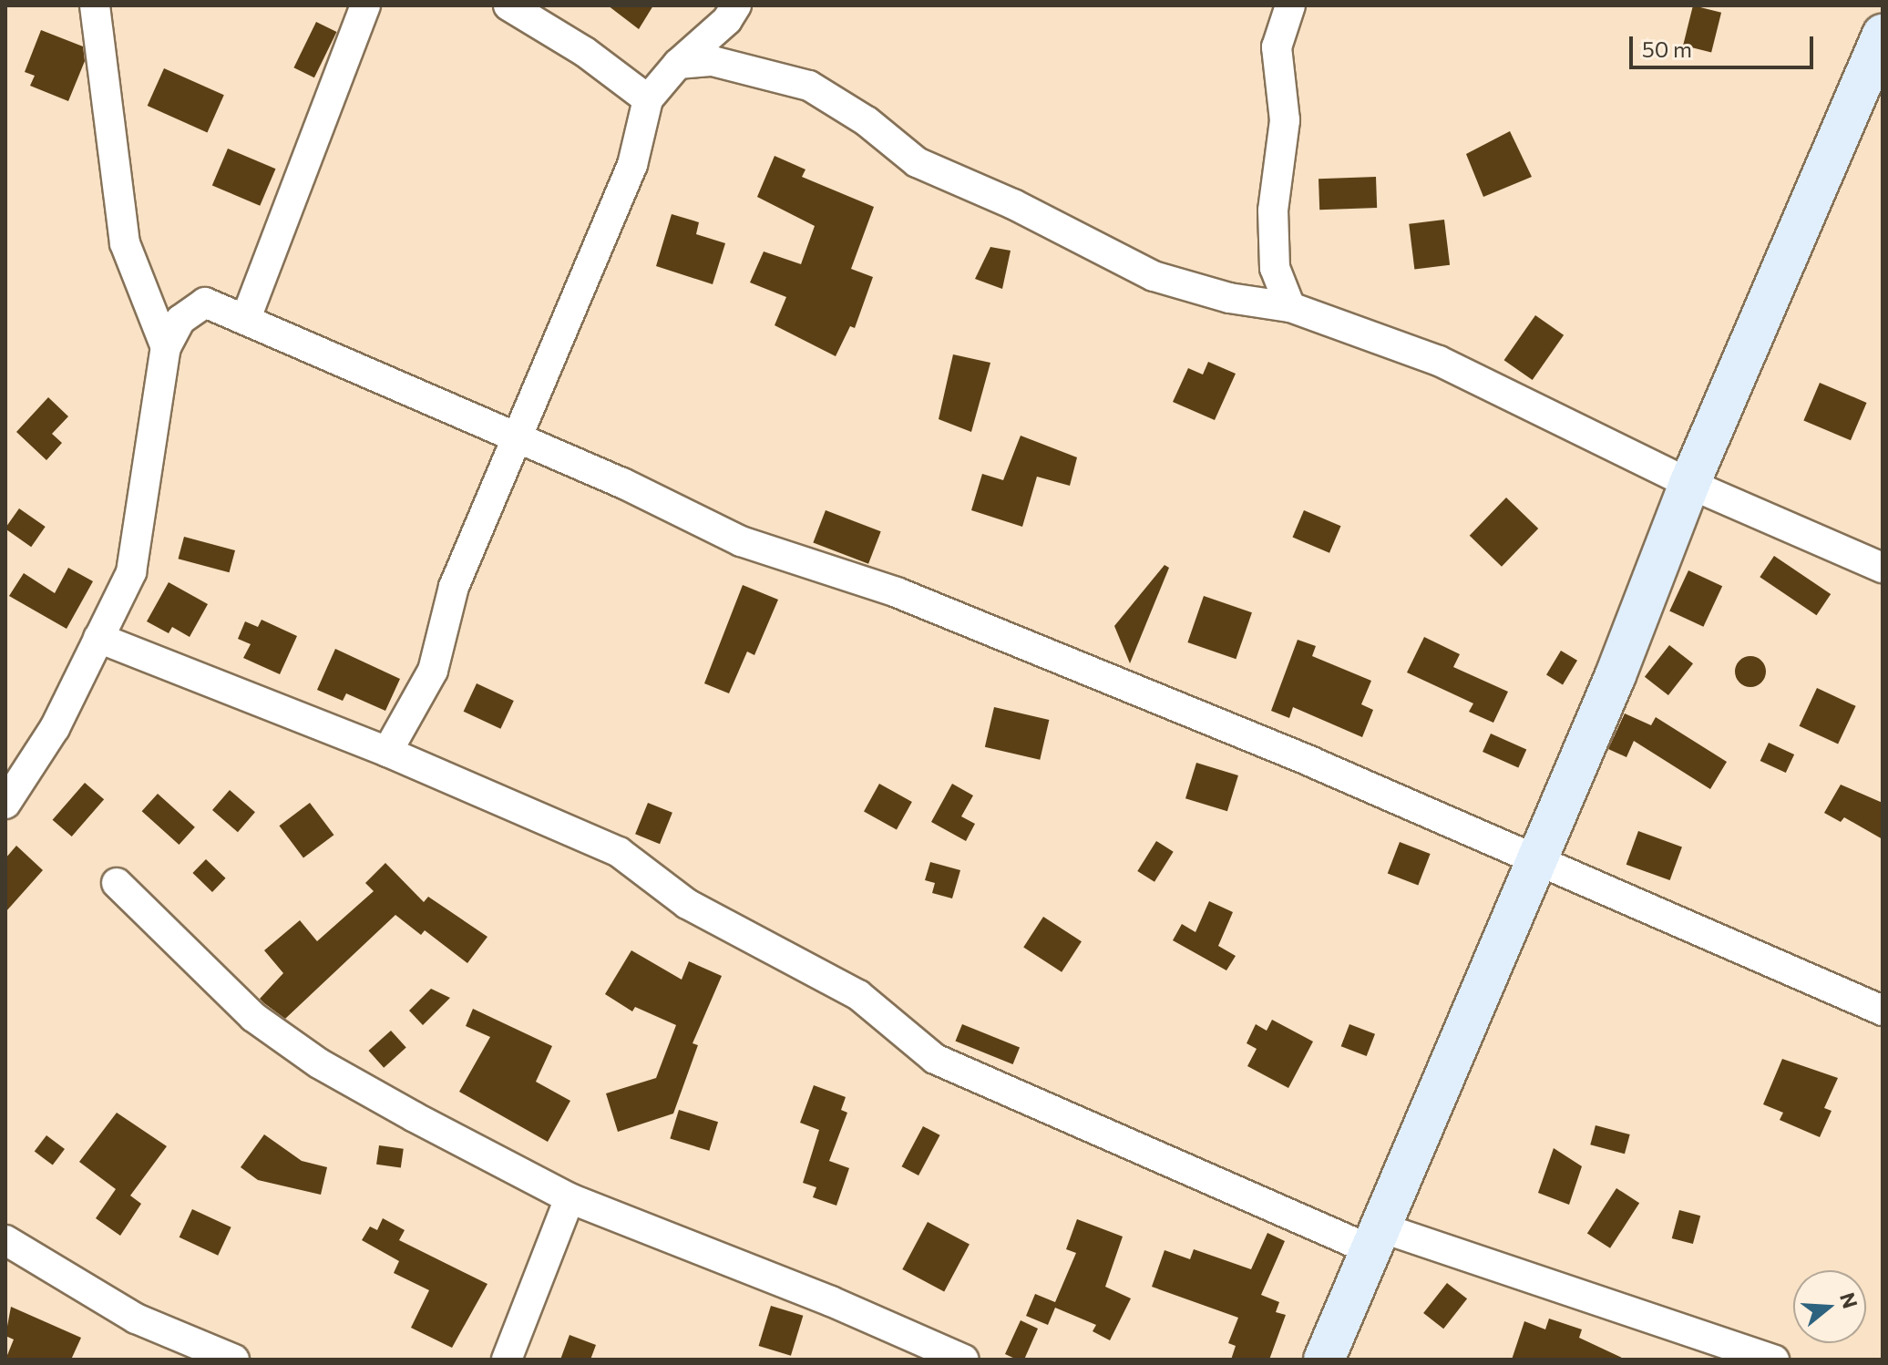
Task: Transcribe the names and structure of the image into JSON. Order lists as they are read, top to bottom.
{
  "scale_bar": "50 m",
  "north": "right"
}
